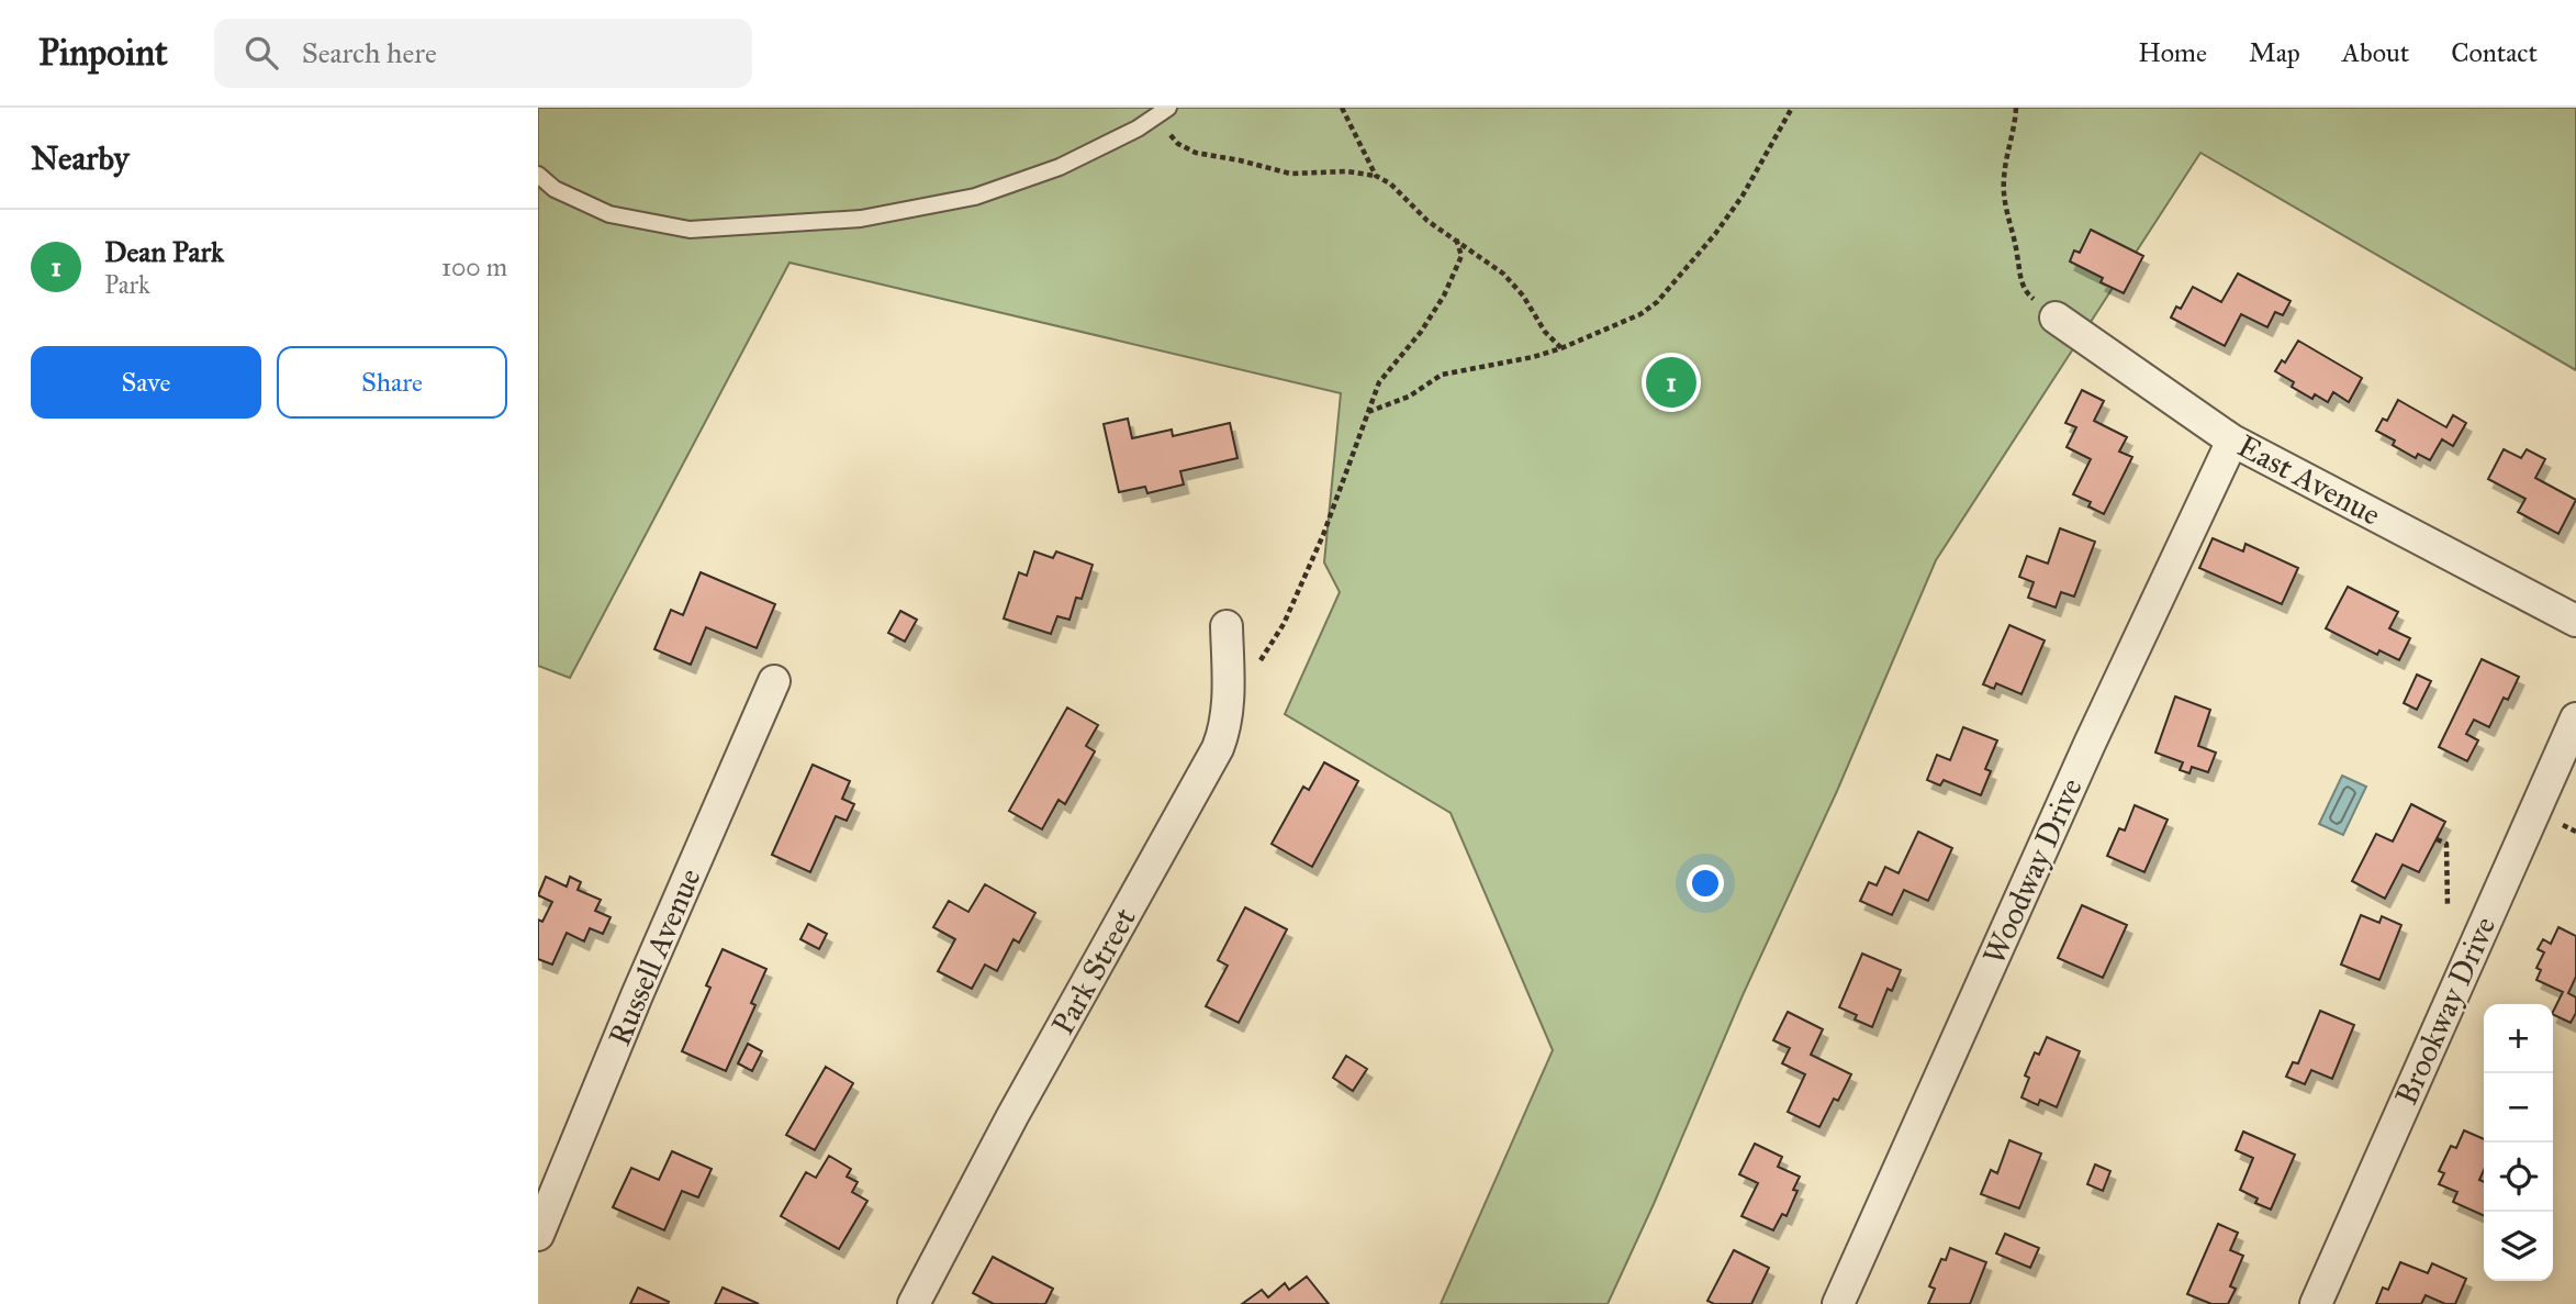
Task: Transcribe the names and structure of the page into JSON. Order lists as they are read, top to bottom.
{
  "streets": {
    "street": [
      "East Avenue",
      "Woodway Drive",
      "Russell Avenue",
      "Park Street",
      "Brookway Drive"
    ]
  },
  "crossings": [
    ["East Avenue", "Woodway Drive"]
  ],
  "page": {
    "header": "Pinpoint",
    "search": "Search here",
    "nav": [
      "Home",
      "Map",
      "About",
      "Contact"
    ],
    "heading": "Nearby",
    "list": [
      {
        "mark": "1",
        "name": "Dean Park",
        "note": "Park",
        "value": "100 m"
      }
    ],
    "buttons": ["Save", "Share"],
    "pins": "1",
    "map_buttons": ["+", "−"]
  }
}
